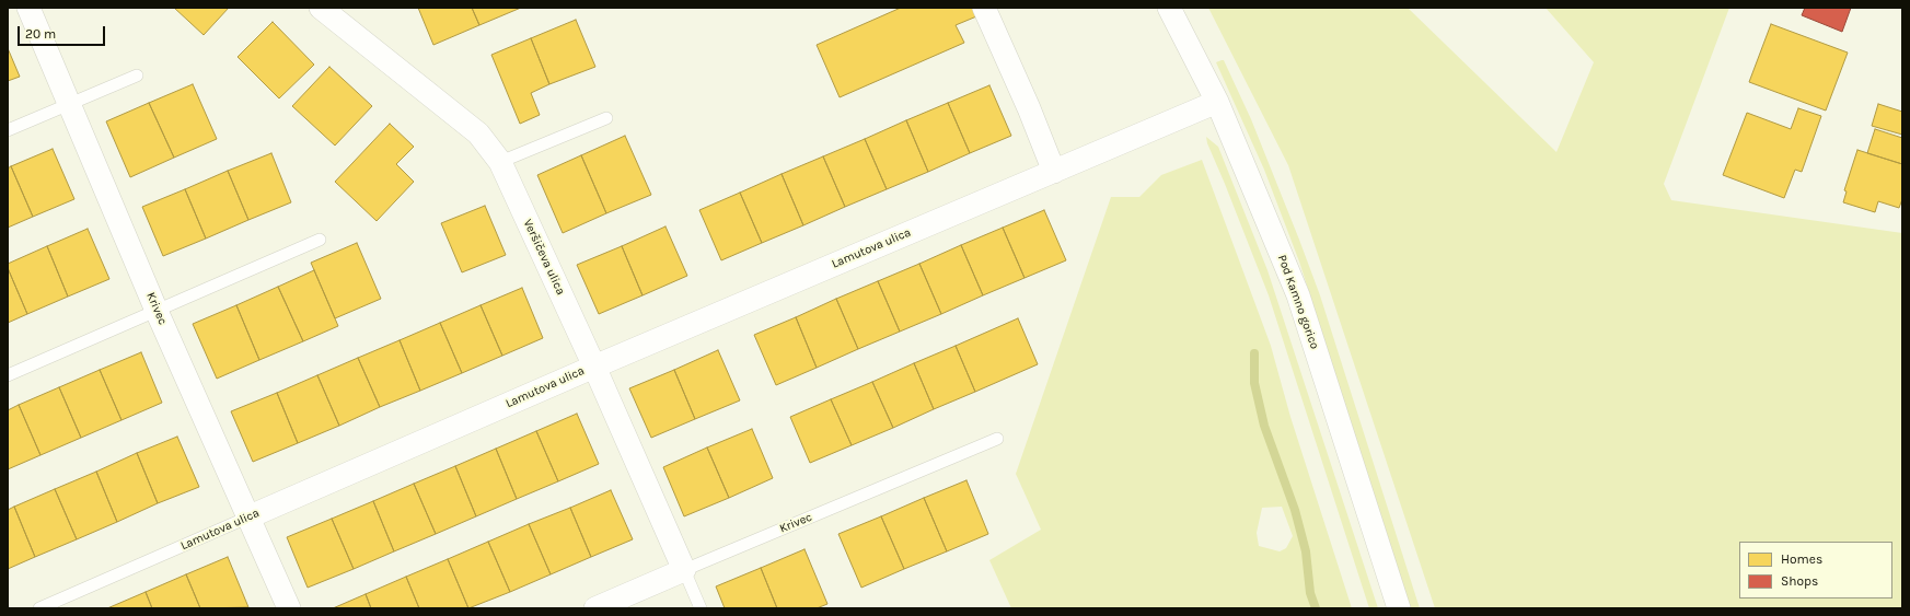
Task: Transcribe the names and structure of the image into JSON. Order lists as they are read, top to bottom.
{
  "streets": {
    "street": [
      "Lamutova ulica",
      "Veršičeva ulica",
      "Pod Kamno gorico",
      "Krivec"
    ]
  },
  "crossings": [
    ["Lamutova ulica", "Veršičeva ulica"],
    ["Lamutova ulica", "Pod Kamno gorico"],
    ["Lamutova ulica", "Krivec"],
    ["Veršičeva ulica", "Krivec"]
  ],
  "legend": ["Homes", "Shops"],
  "scale_bar": "20 m"
}
